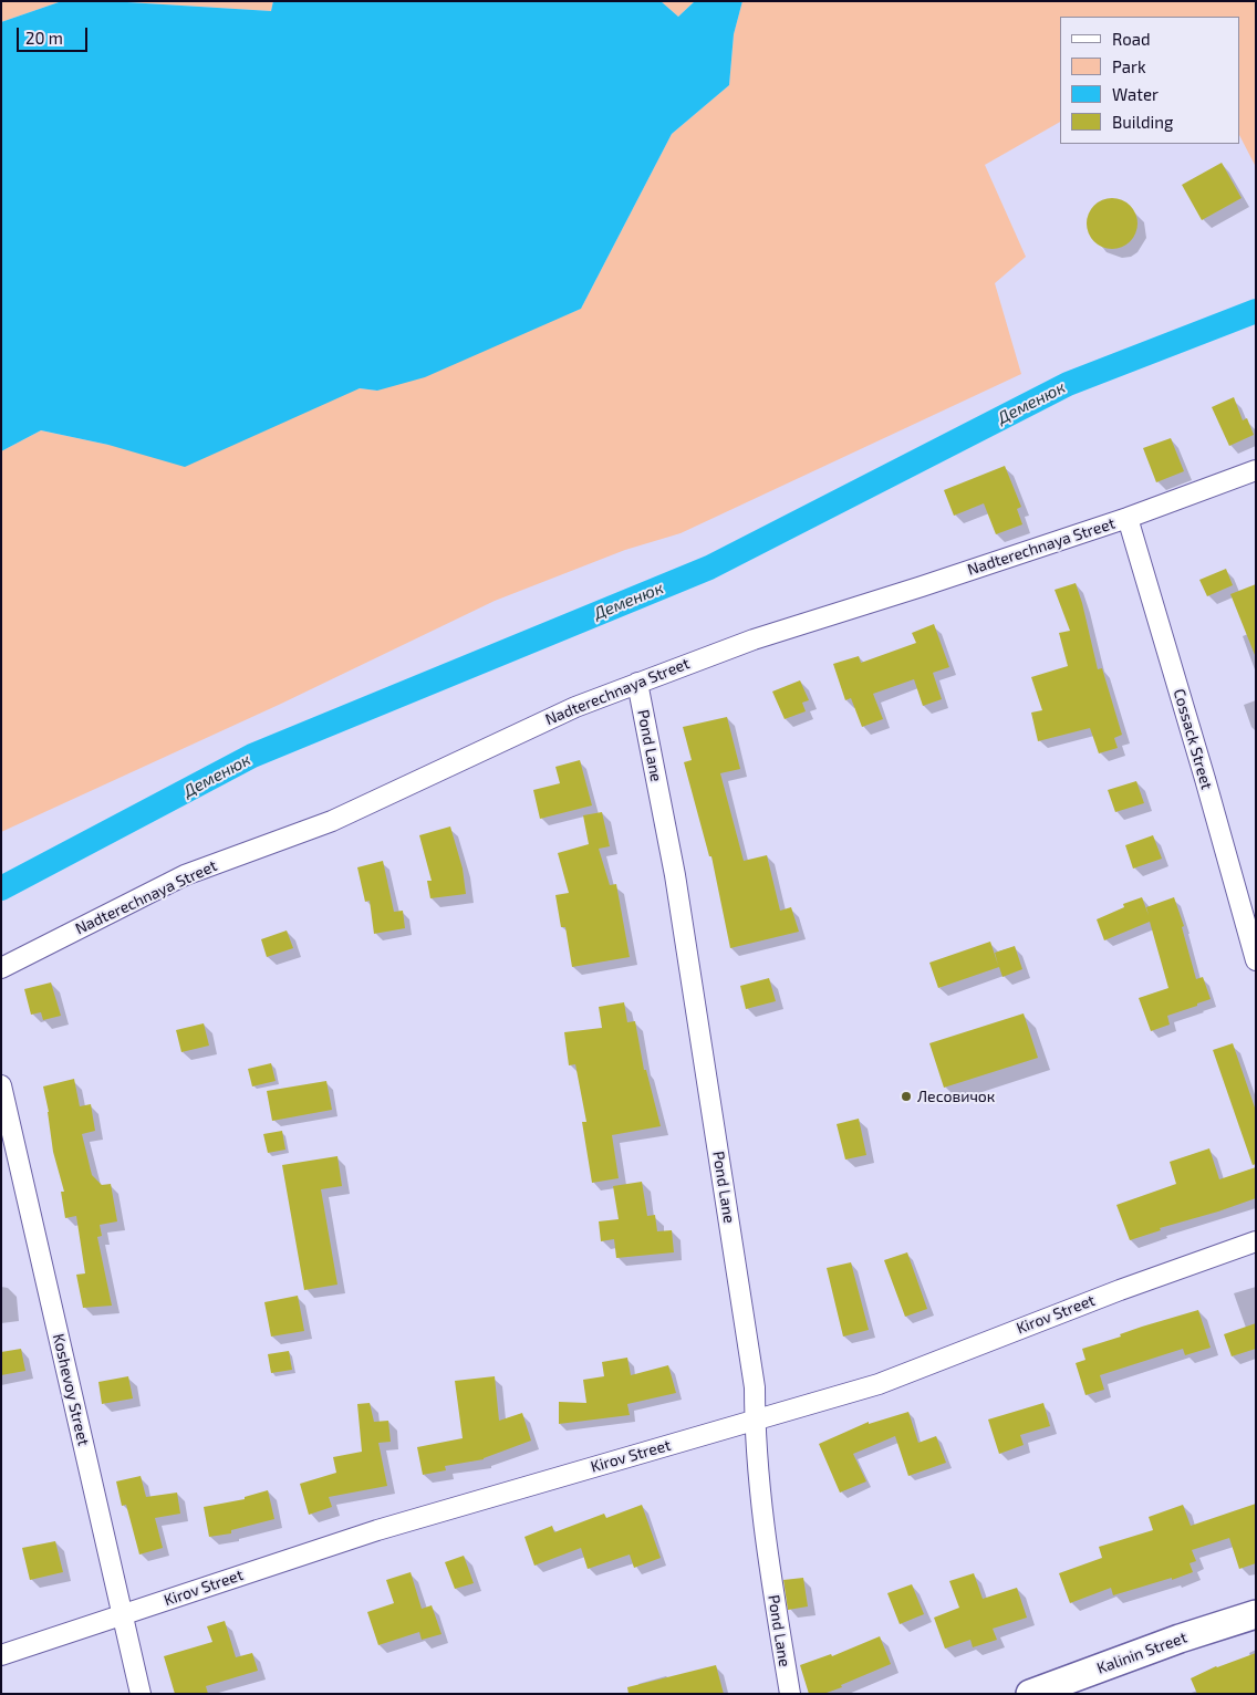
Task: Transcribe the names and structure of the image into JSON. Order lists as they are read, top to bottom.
{
  "streets": {
    "street": [
      "Nadterechnaya Street",
      "Cossack Street",
      "Pond Lane",
      "Kirov Street",
      "Koshevoy Street",
      "Kalinin Street"
    ]
  },
  "crossings": [
    ["Nadterechnaya Street", "Cossack Street"],
    ["Nadterechnaya Street", "Pond Lane"],
    ["Pond Lane", "Kirov Street"],
    ["Kirov Street", "Koshevoy Street"]
  ],
  "water": ["Деменюк"],
  "places": ["Лесовичок"],
  "legend": [
    "Road",
    "Park",
    "Water",
    "Building"
  ],
  "scale_bar": "20 m"
}
